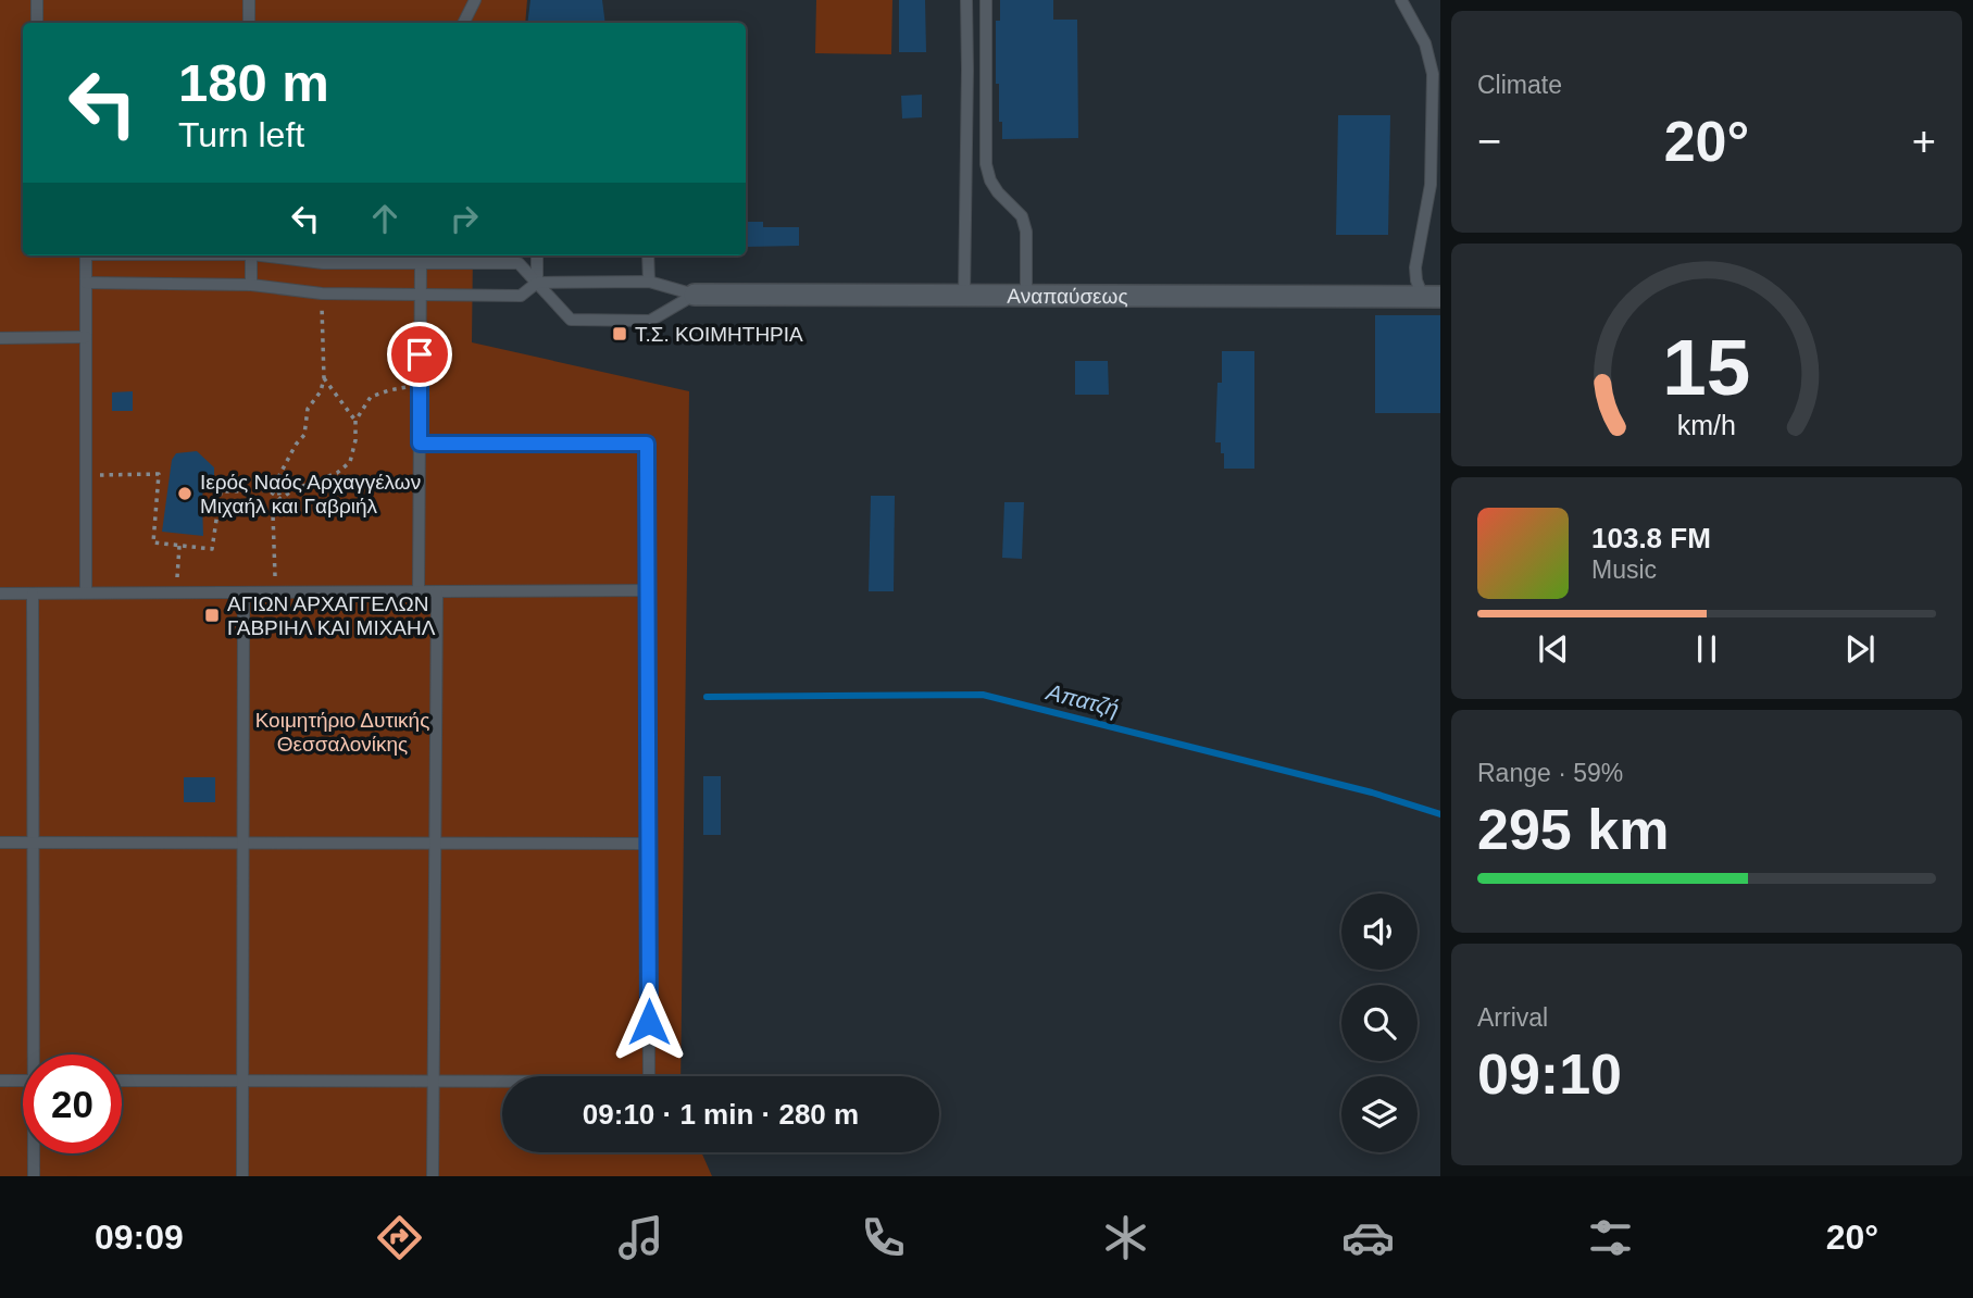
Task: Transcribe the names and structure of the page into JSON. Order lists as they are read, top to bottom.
{
  "streets": {
    "street": ["Αναπαύσεως"]
  },
  "water": ["Απατζή"],
  "parks": ["Κοιμητήριο Δυτικής Θεσσαλονίκης"],
  "places": {
    "transit": ["Τ.Σ. ΚΟΙΜΗΤΗΡΙΑ", "ΑΓΙΩΝ ΑΡΧΑΓΓΕΛΩΝ ΓΑΒΡΙΗΛ ΚΑΙ ΜΙΧΑΗΛ"],
    "other": ["Ιερός Ναός Αρχαγγέλων Μιχαήλ και Γαβριήλ"]
  },
  "page": {
    "tile": [
      "Climate",
      ["Range · 59%", "295 km"],
      ["Arrival", "09:10"]
    ],
    "turn": ["180 m", "Turn left"],
    "heat": ["−", "20°", "+"],
    "song": ["103.8 FM", "Music"],
    "limit": "20",
    "trip": "09:10 · 1 min · 280 m",
    "tabs": ["09:09", "20°"],
    "gauge": ["15", "km/h"]
  }
}
